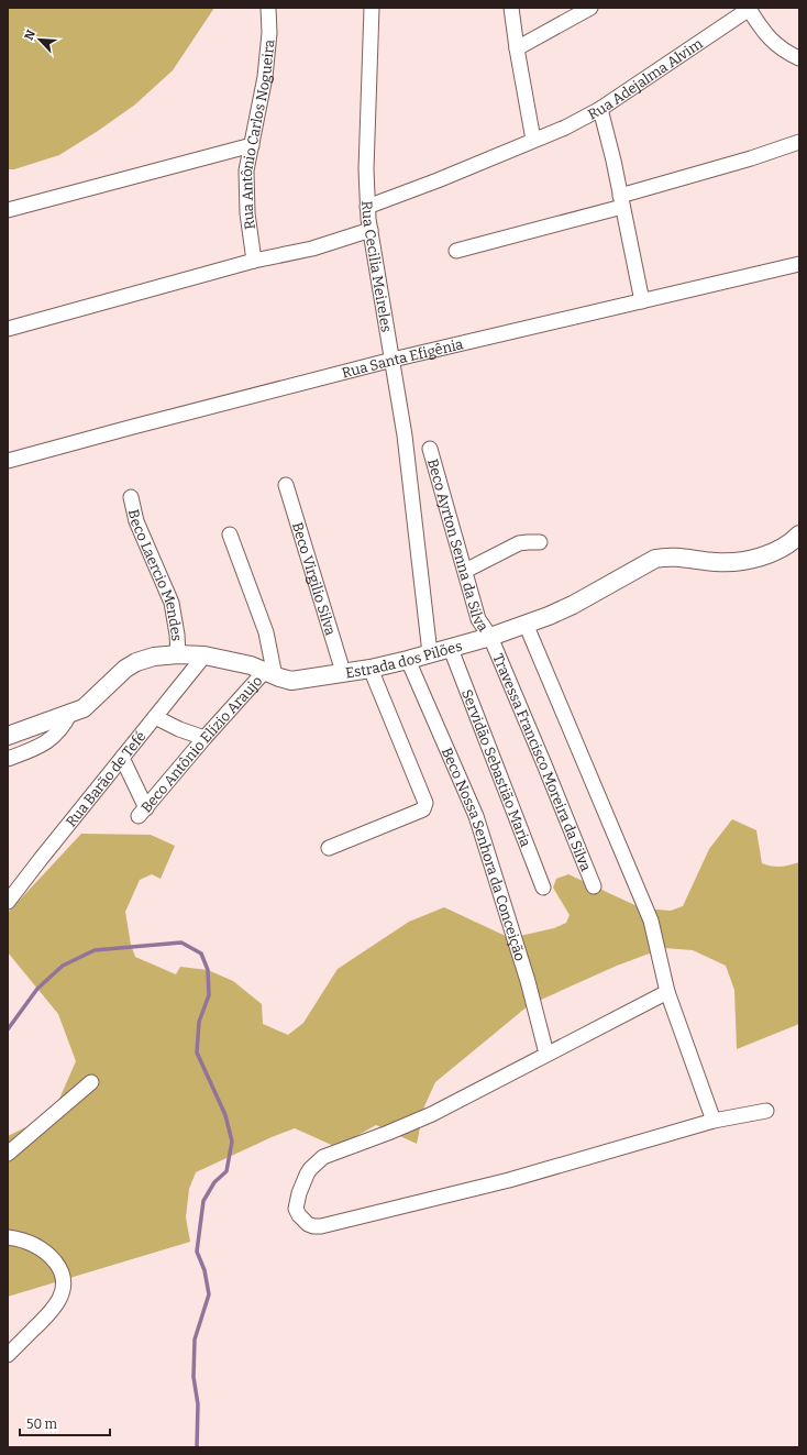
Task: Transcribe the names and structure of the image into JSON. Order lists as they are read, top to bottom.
{
  "streets": {
    "street": [
      "Rua Adejalma Alvim",
      "Rua Antônio Carlos Nogueira",
      "Rua Cecilia Meireles",
      "Rua Santa Efigênia",
      "Beco Ayrton Senna da Silva",
      "Beco Laercio Mendes",
      "Beco Virgilio Silva",
      "Estrada dos Pilões",
      "Beco Antônio Elizio Araujo",
      "Travessa Francisco Moreira da Silva",
      "Servidão Sebastião Maria",
      "Rua Barão de Tefé",
      "Beco Nossa Senhora da Conceição"
    ]
  },
  "crossings": [
    ["Rua Adejalma Alvim", "Rua Cecilia Meireles"],
    ["Rua Cecilia Meireles", "Rua Santa Efigênia"],
    ["Rua Cecilia Meireles", "Estrada dos Pilões"],
    ["Beco Ayrton Senna da Silva", "Estrada dos Pilões"],
    ["Beco Ayrton Senna da Silva", "Travessa Francisco Moreira da Silva"],
    ["Beco Laercio Mendes", "Estrada dos Pilões"],
    ["Beco Virgilio Silva", "Estrada dos Pilões"],
    ["Estrada dos Pilões", "Beco Antônio Elizio Araujo"],
    ["Estrada dos Pilões", "Travessa Francisco Moreira da Silva"],
    ["Estrada dos Pilões", "Servidão Sebastião Maria"],
    ["Estrada dos Pilões", "Rua Barão de Tefé"],
    ["Estrada dos Pilões", "Beco Nossa Senhora da Conceição"],
    ["Beco Antônio Elizio Araujo", "Rua Barão de Tefé"]
  ],
  "scale_bar": "50 m",
  "north": "top left"
}
